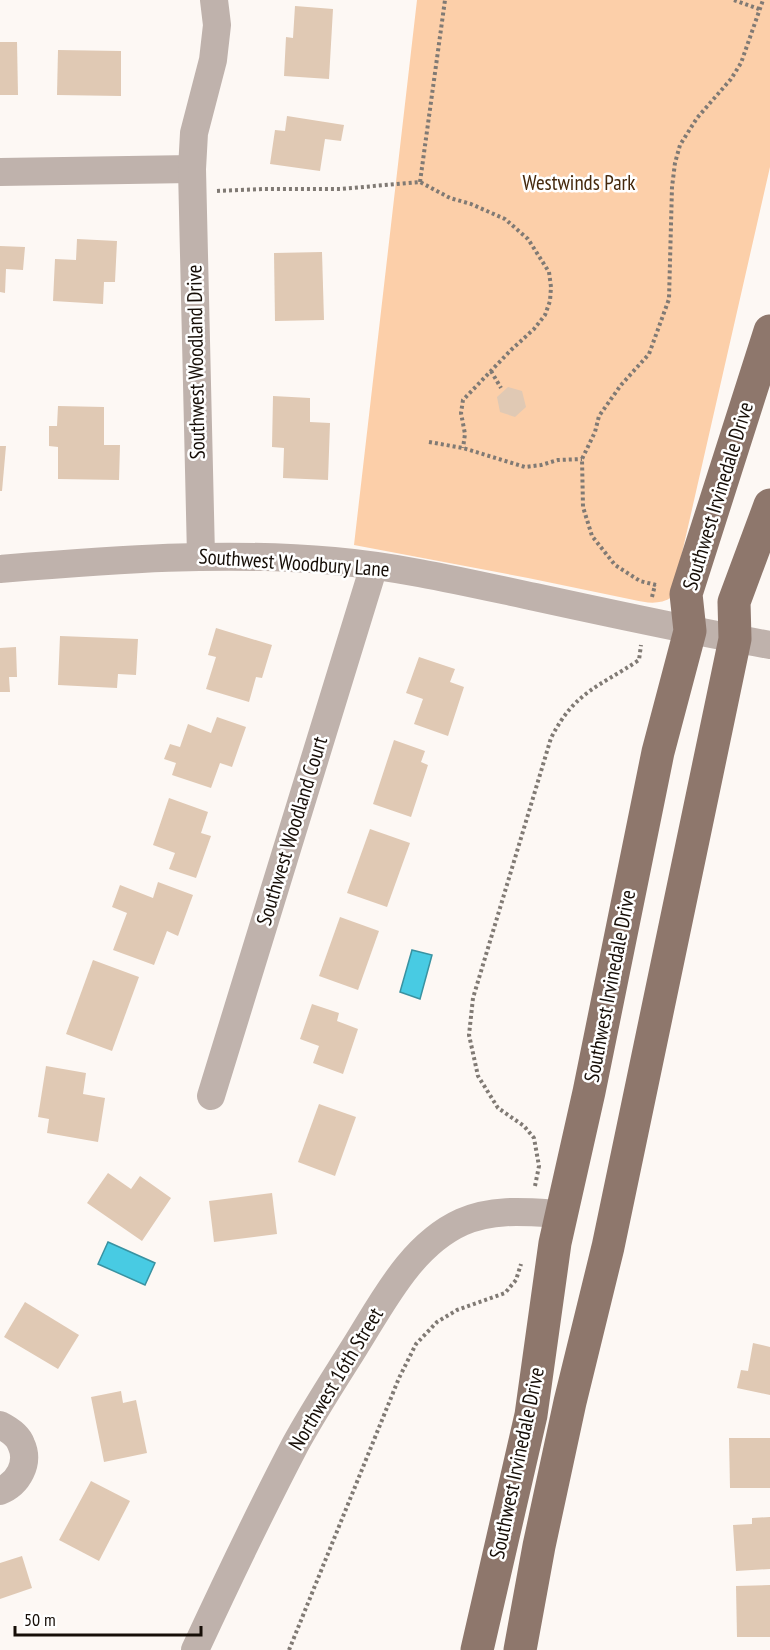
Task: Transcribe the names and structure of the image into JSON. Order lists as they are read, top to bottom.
{
  "streets": {
    "main road": ["Southwest Irvinedale Drive"],
    "street": [
      "Southwest Woodland Drive",
      "Southwest Woodbury Lane",
      "Southwest Woodland Court",
      "Northwest 16th Street"
    ]
  },
  "crossings": [
    ["Southwest Woodland Drive", "Southwest Woodbury Lane"],
    ["Southwest Irvinedale Drive", "Southwest Woodbury Lane"],
    ["Southwest Irvinedale Drive", "Northwest 16th Street"],
    ["Southwest Woodbury Lane", "Southwest Woodland Court"]
  ],
  "parks": ["Westwinds Park"],
  "scale_bar": "50 m"
}
